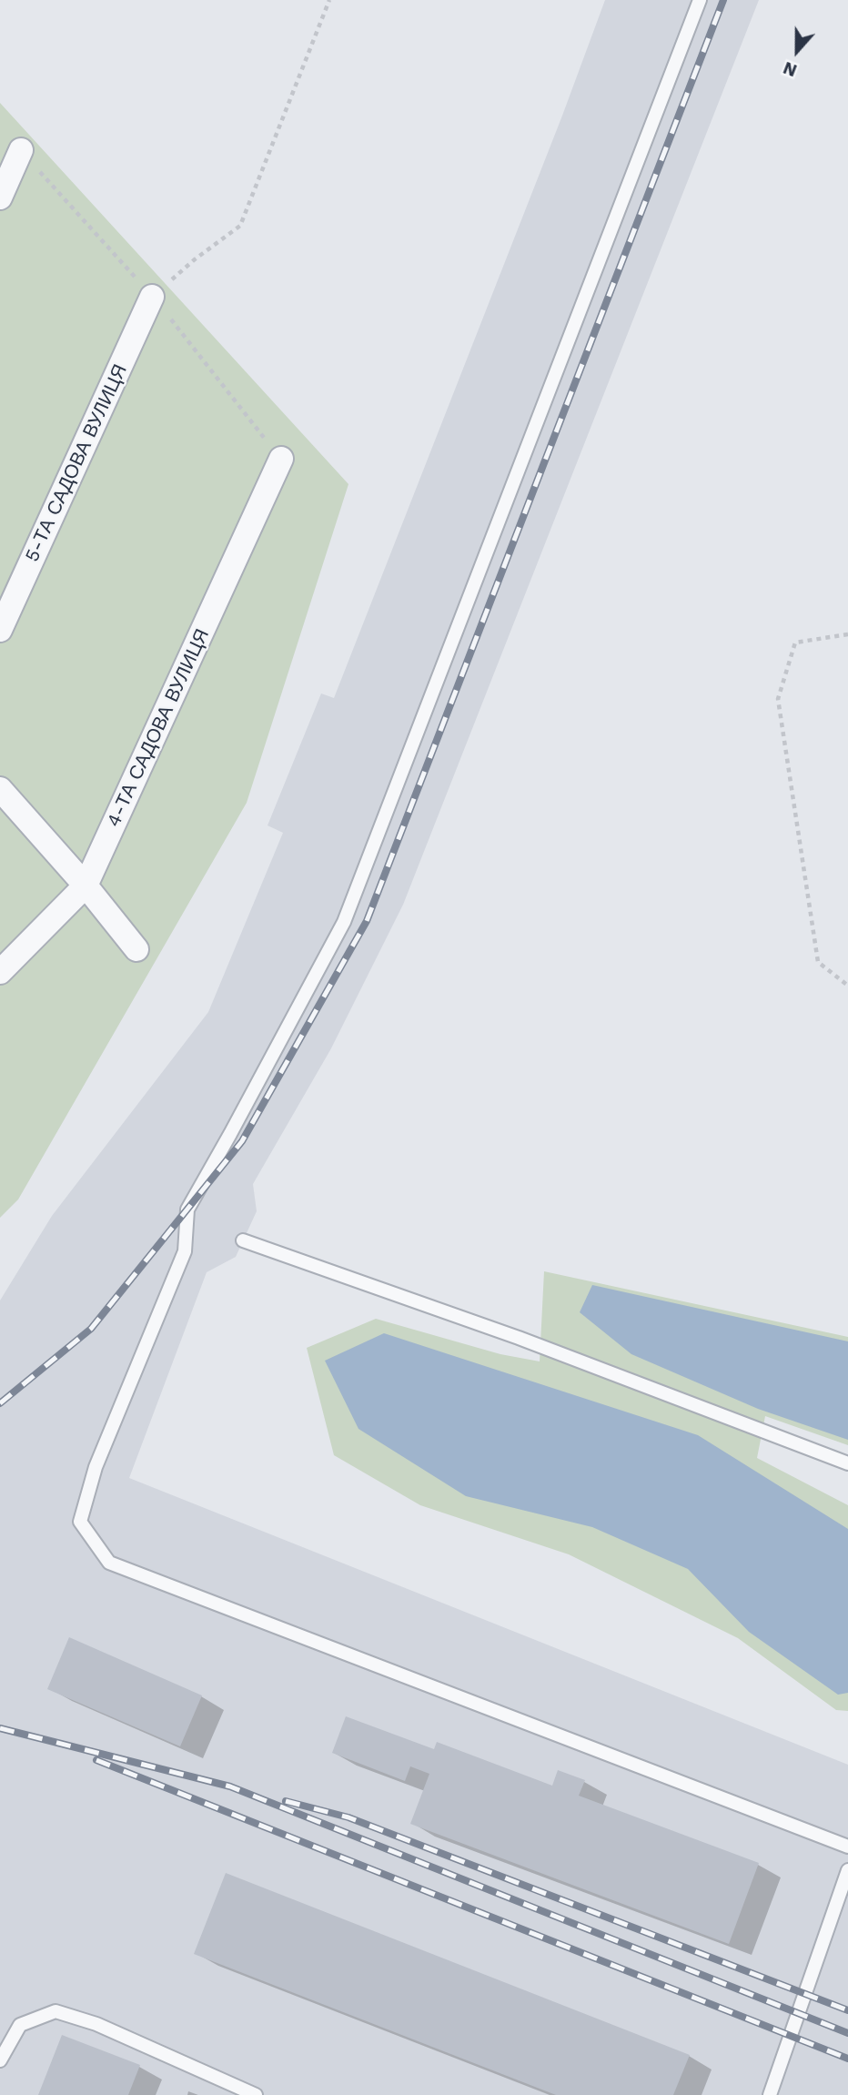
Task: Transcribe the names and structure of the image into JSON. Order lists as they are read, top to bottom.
{
  "streets": {
    "street": ["5-ТА САДОВА ВУЛИЦЯ", "4-ТА САДОВА ВУЛИЦЯ"]
  },
  "north": "bottom"
}
